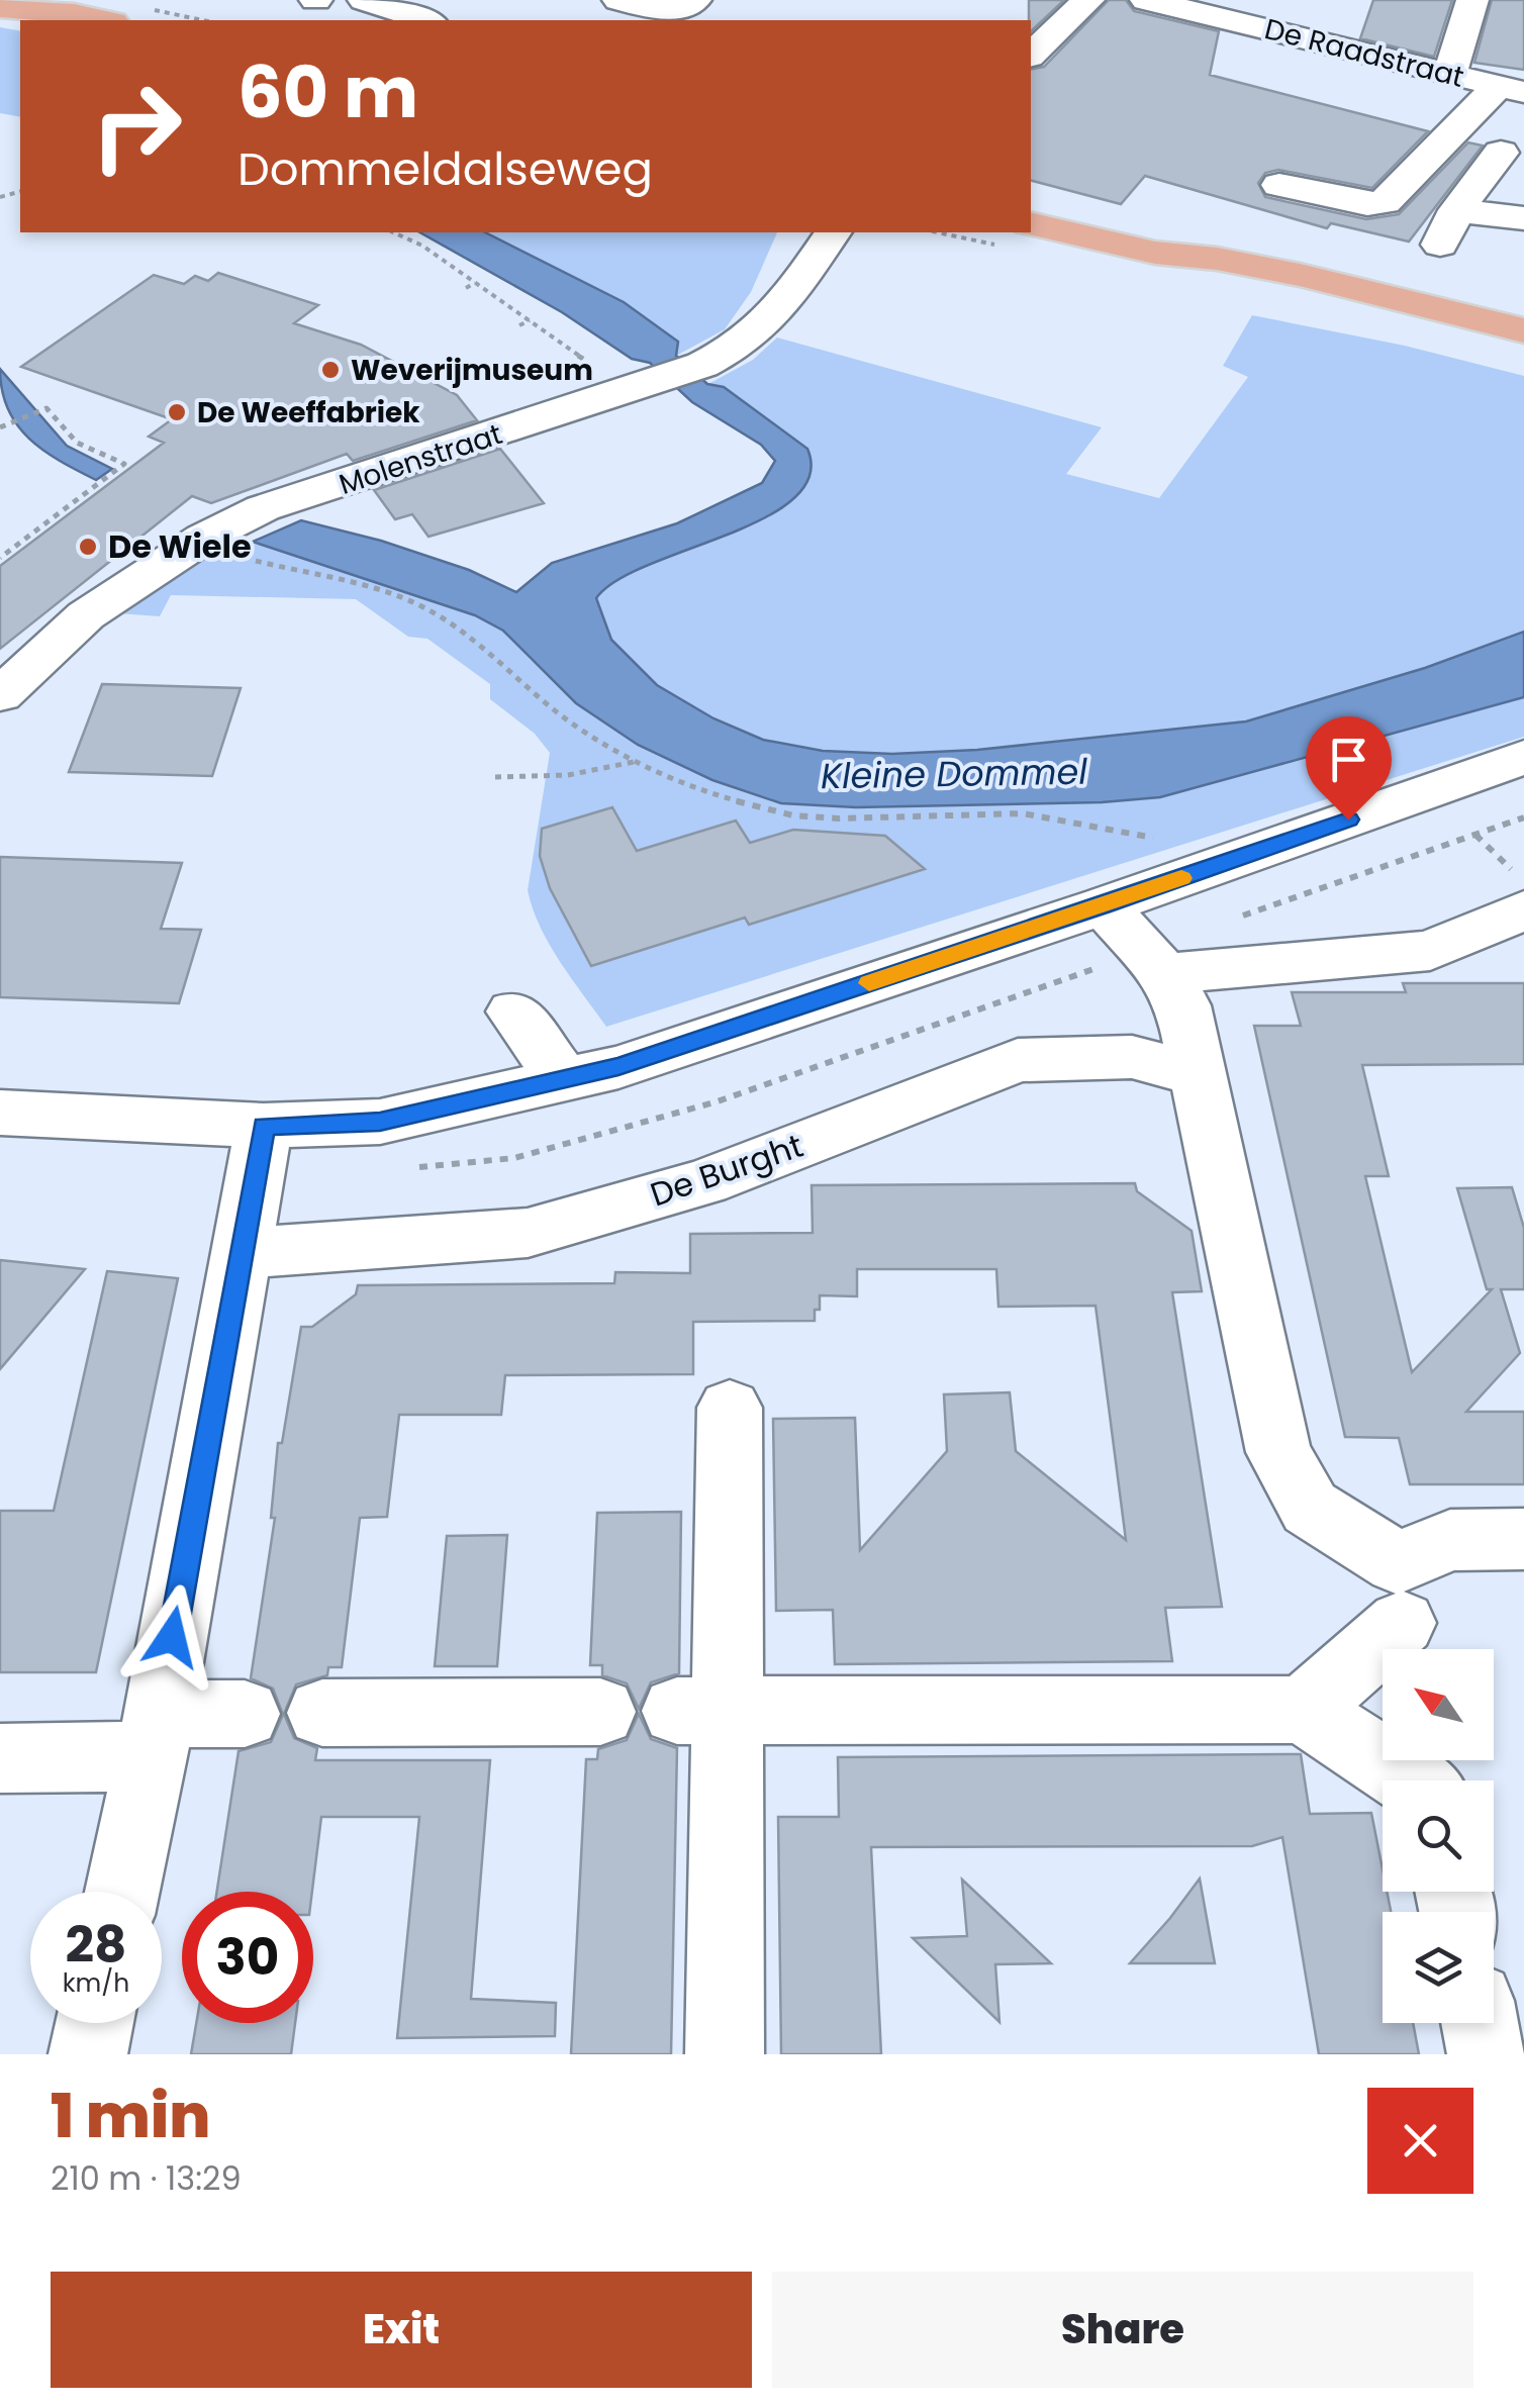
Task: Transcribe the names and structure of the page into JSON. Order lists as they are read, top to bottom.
{
  "streets": {
    "street": ["De Raadstraat", "Molenstraat", "De Burght"]
  },
  "water": ["Kleine Dommel"],
  "places": ["Weverijmuseum", "De Weeffabriek", "De Wiele"],
  "north": "top left",
  "page": {
    "turn": ["60 m", "Dommeldalseweg"],
    "speed": "28 km/h",
    "limit": "30",
    "heading": ["1 min", "210 m · 13:29"],
    "buttons": ["Exit", "Share"]
  }
}
